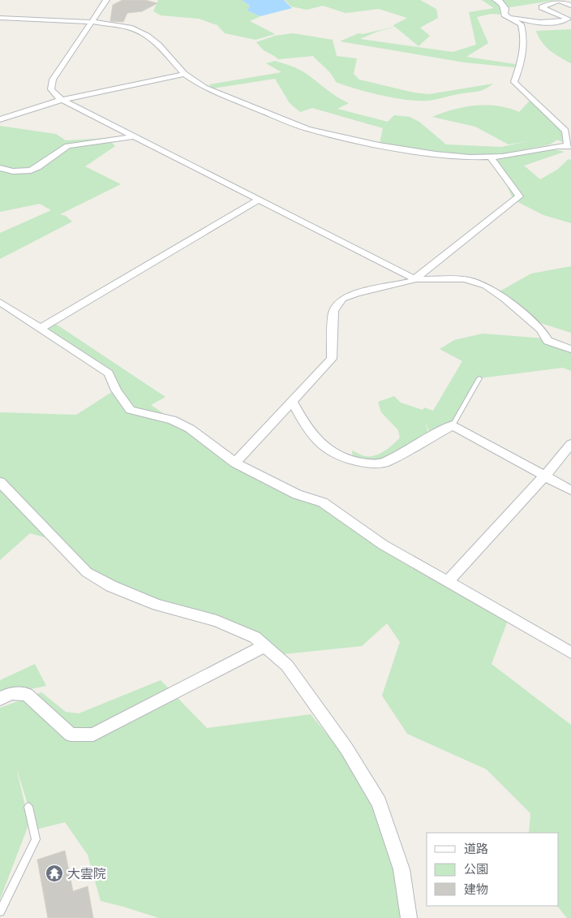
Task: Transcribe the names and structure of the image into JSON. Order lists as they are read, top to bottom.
{
  "places": {
    "temple": ["大雲院"]
  },
  "legend": ["道路", "公園", "建物"]
}
